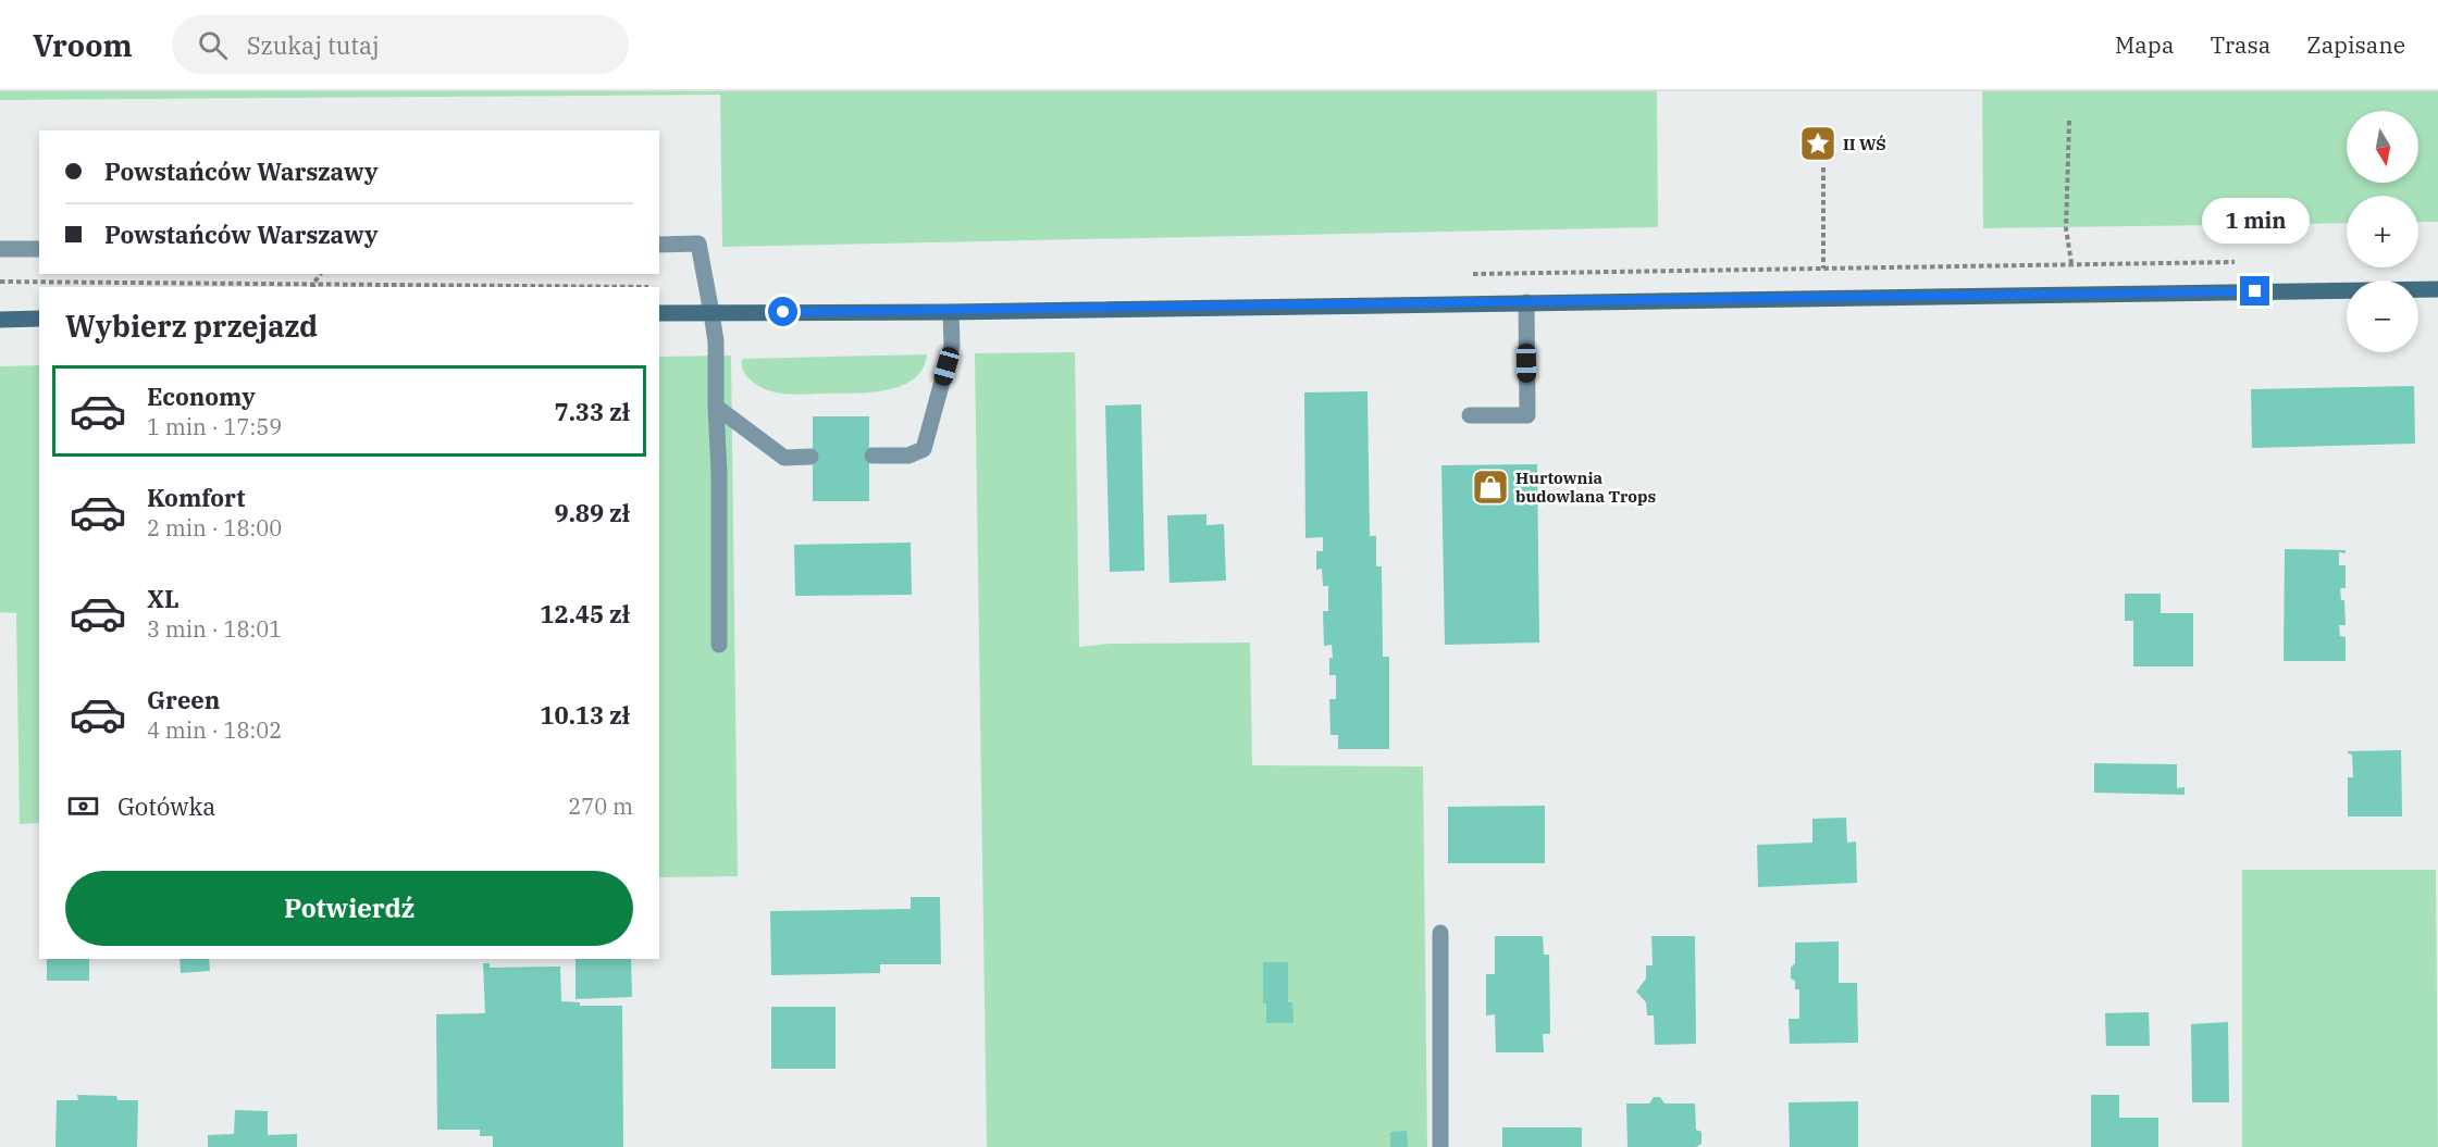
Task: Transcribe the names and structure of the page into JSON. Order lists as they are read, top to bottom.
{
  "places": {
    "place": ["II WŚ"],
    "shop": ["Hurtownia budowlana Trops"]
  },
  "north": "bottom",
  "page": {
    "header": "Vroom",
    "search": "Szukaj tutaj",
    "nav": ["Mapa", "Trasa", "Zapisane"],
    "map_buttons": ["+", "−"],
    "banner": ["Powstańców Warszawy", "Powstańców Warszawy"],
    "bubble": "1 min",
    "heading": "Wybierz przejazd",
    "list": [
      {
        "name": "Economy",
        "note": "1 min · 17:59",
        "value": "7.33 zł"
      },
      {
        "name": "Komfort",
        "note": "2 min · 18:00",
        "value": "9.89 zł"
      },
      {
        "name": "XL",
        "note": "3 min · 18:01",
        "value": "12.45 zł"
      },
      {
        "name": "Green",
        "note": "4 min · 18:02",
        "value": "10.13 zł"
      }
    ],
    "pay": ["Gotówka", "270 m"],
    "buttons": "Potwierdź"
  }
}
